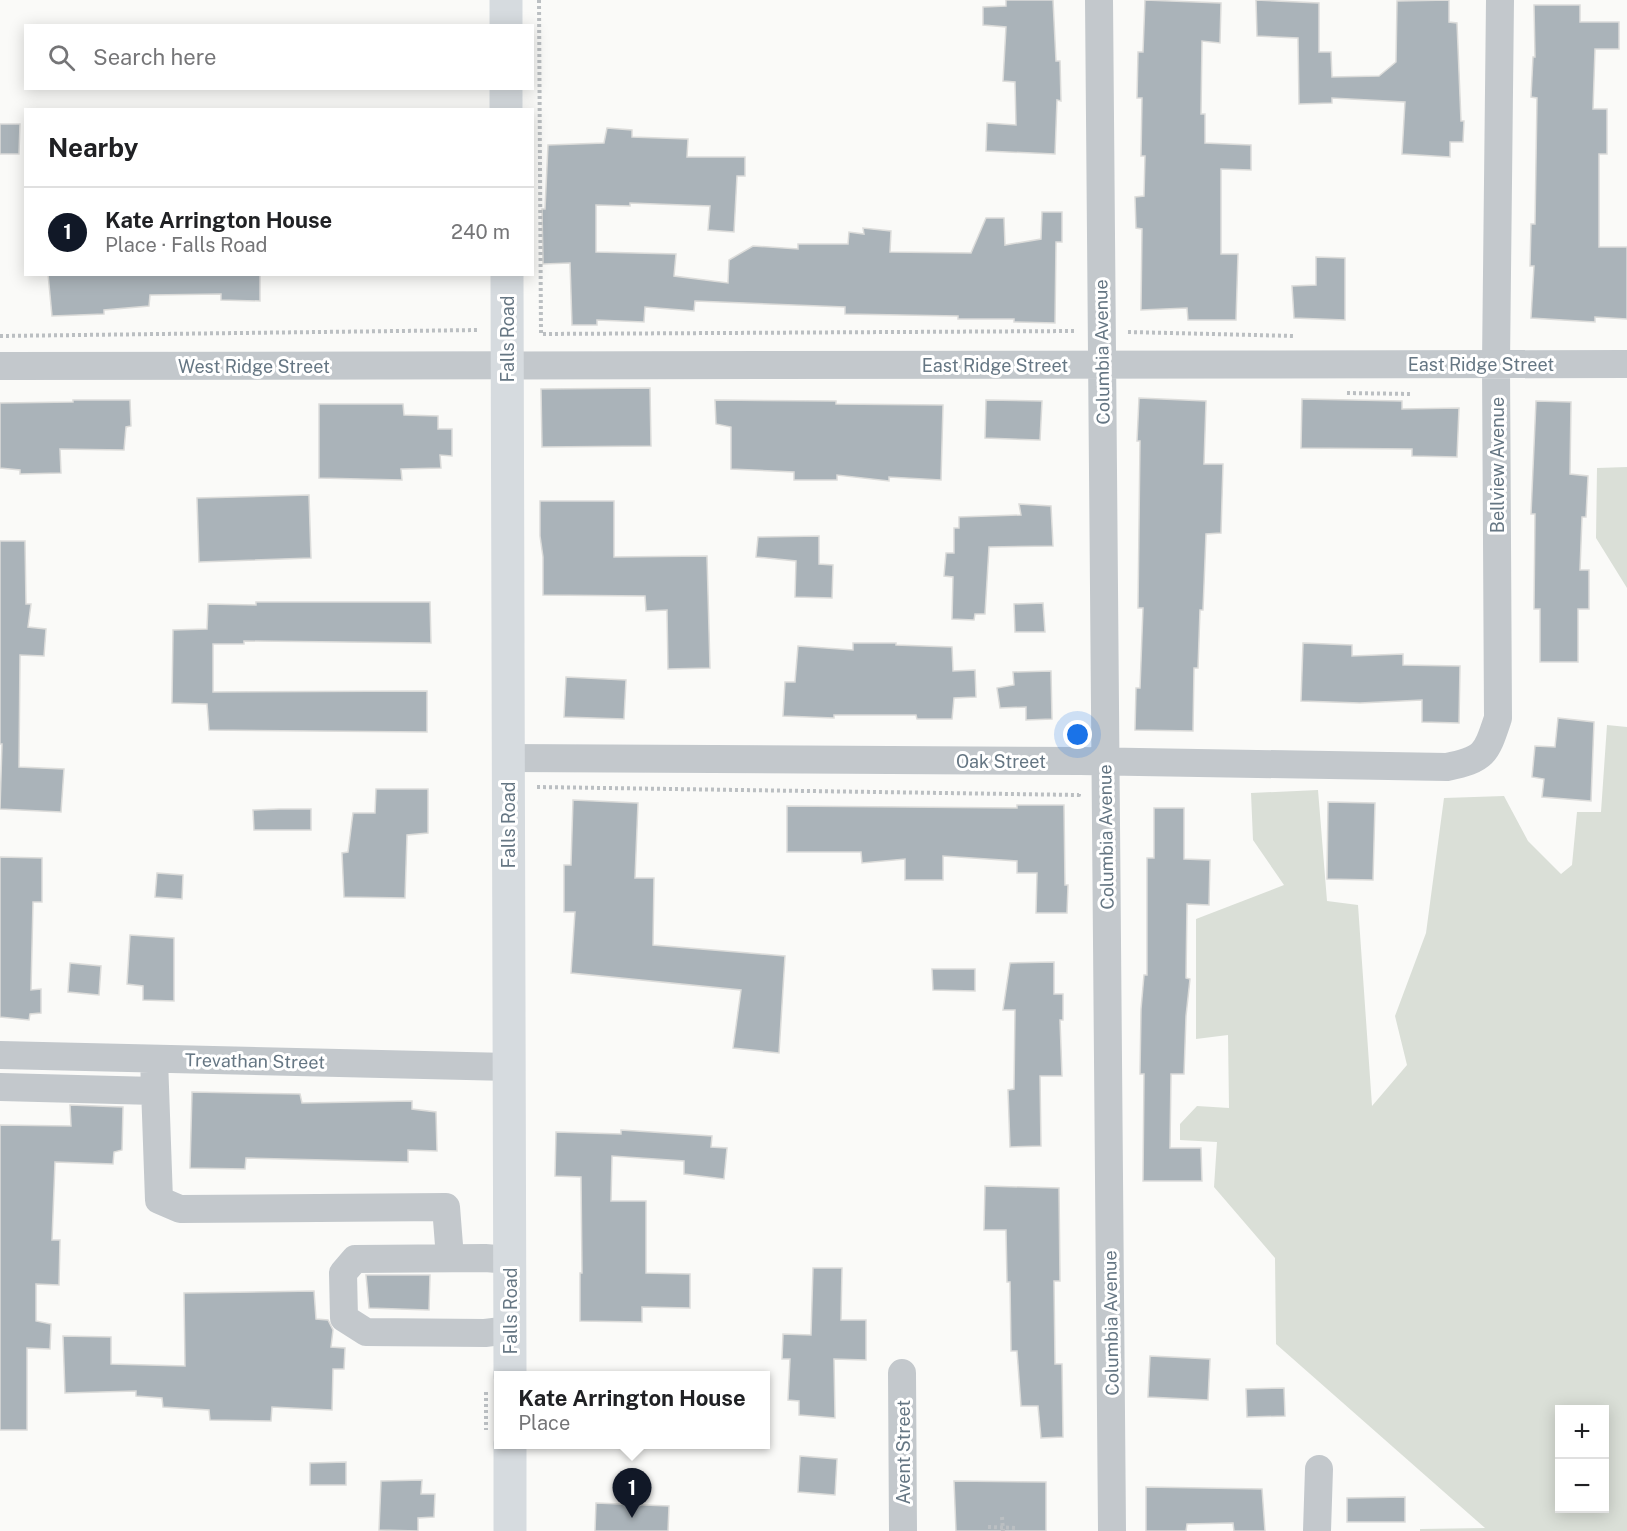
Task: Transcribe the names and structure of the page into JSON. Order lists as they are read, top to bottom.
{
  "streets": {
    "main road": ["Falls Road"],
    "street": [
      "Columbia Avenue",
      "East Ridge Street",
      "West Ridge Street",
      "Bellview Avenue",
      "Oak Street",
      "Trevathan Street",
      "Avent Street"
    ]
  },
  "crossings": [
    ["Falls Road", "East Ridge Street"],
    ["Falls Road", "West Ridge Street"],
    ["Falls Road", "Oak Street"],
    ["Falls Road", "Trevathan Street"],
    ["Columbia Avenue", "East Ridge Street"],
    ["Columbia Avenue", "Oak Street"],
    ["East Ridge Street", "West Ridge Street"],
    ["East Ridge Street", "Bellview Avenue"],
    ["Bellview Avenue", "Oak Street"]
  ],
  "page": {
    "search": "Search here",
    "heading": "Nearby",
    "list": [
      {
        "mark": "1",
        "name": "Kate Arrington House",
        "note": "Place · Falls Road",
        "value": "240 m"
      }
    ],
    "popup": ["Kate Arrington House", "Place"],
    "map_buttons": ["+", "−"],
    "pins": "1"
  }
}
